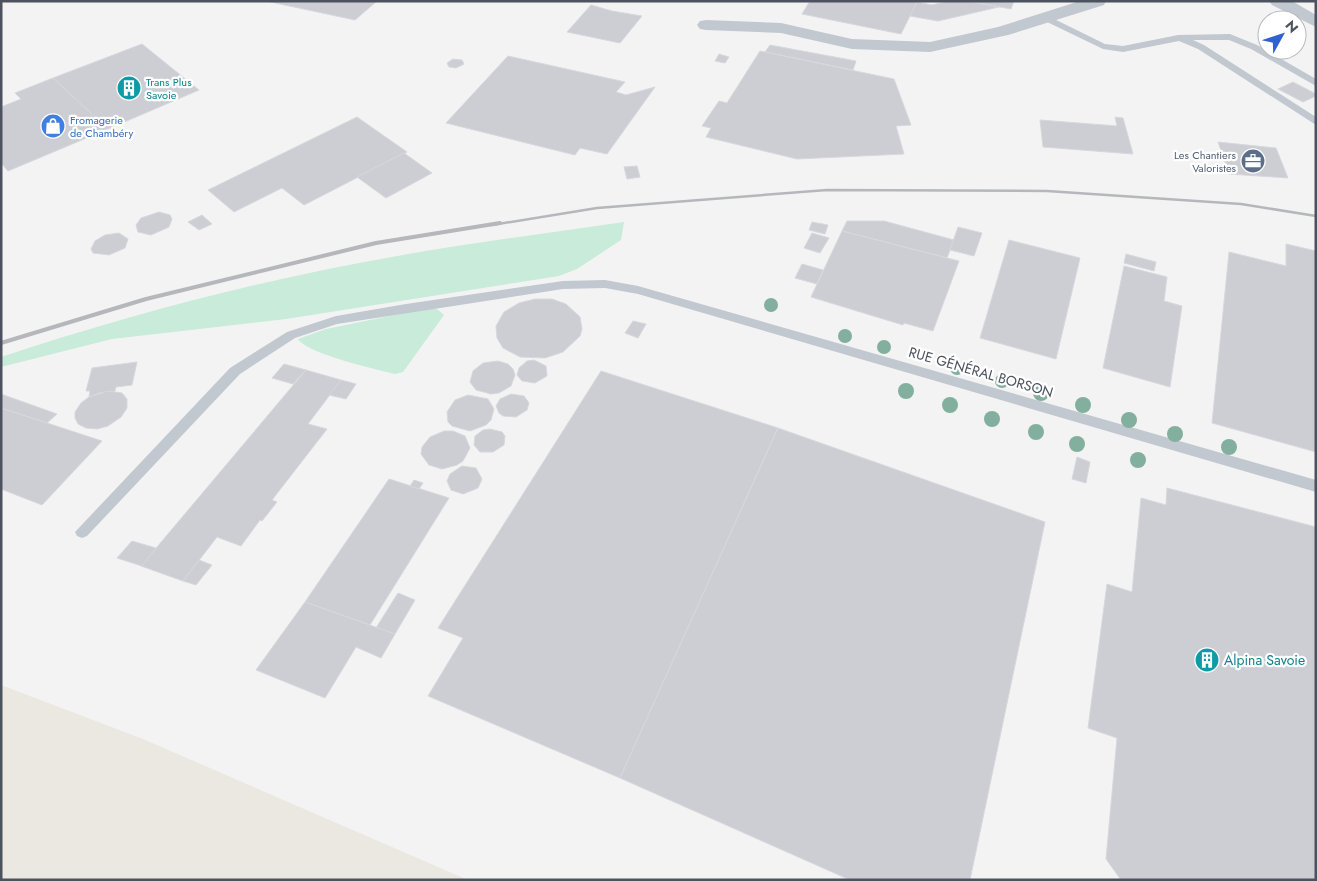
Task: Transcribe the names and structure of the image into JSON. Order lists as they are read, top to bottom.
{
  "streets": {
    "lane": ["RUE GÉNÉRAL BORSON"]
  },
  "places": {
    "building": ["Trans Plus Savoie", "Alpina Savoie"],
    "shop": ["Fromagerie de Chambéry"],
    "office": ["Les Chantiers Valoristes"]
  },
  "north": "top right"
}
